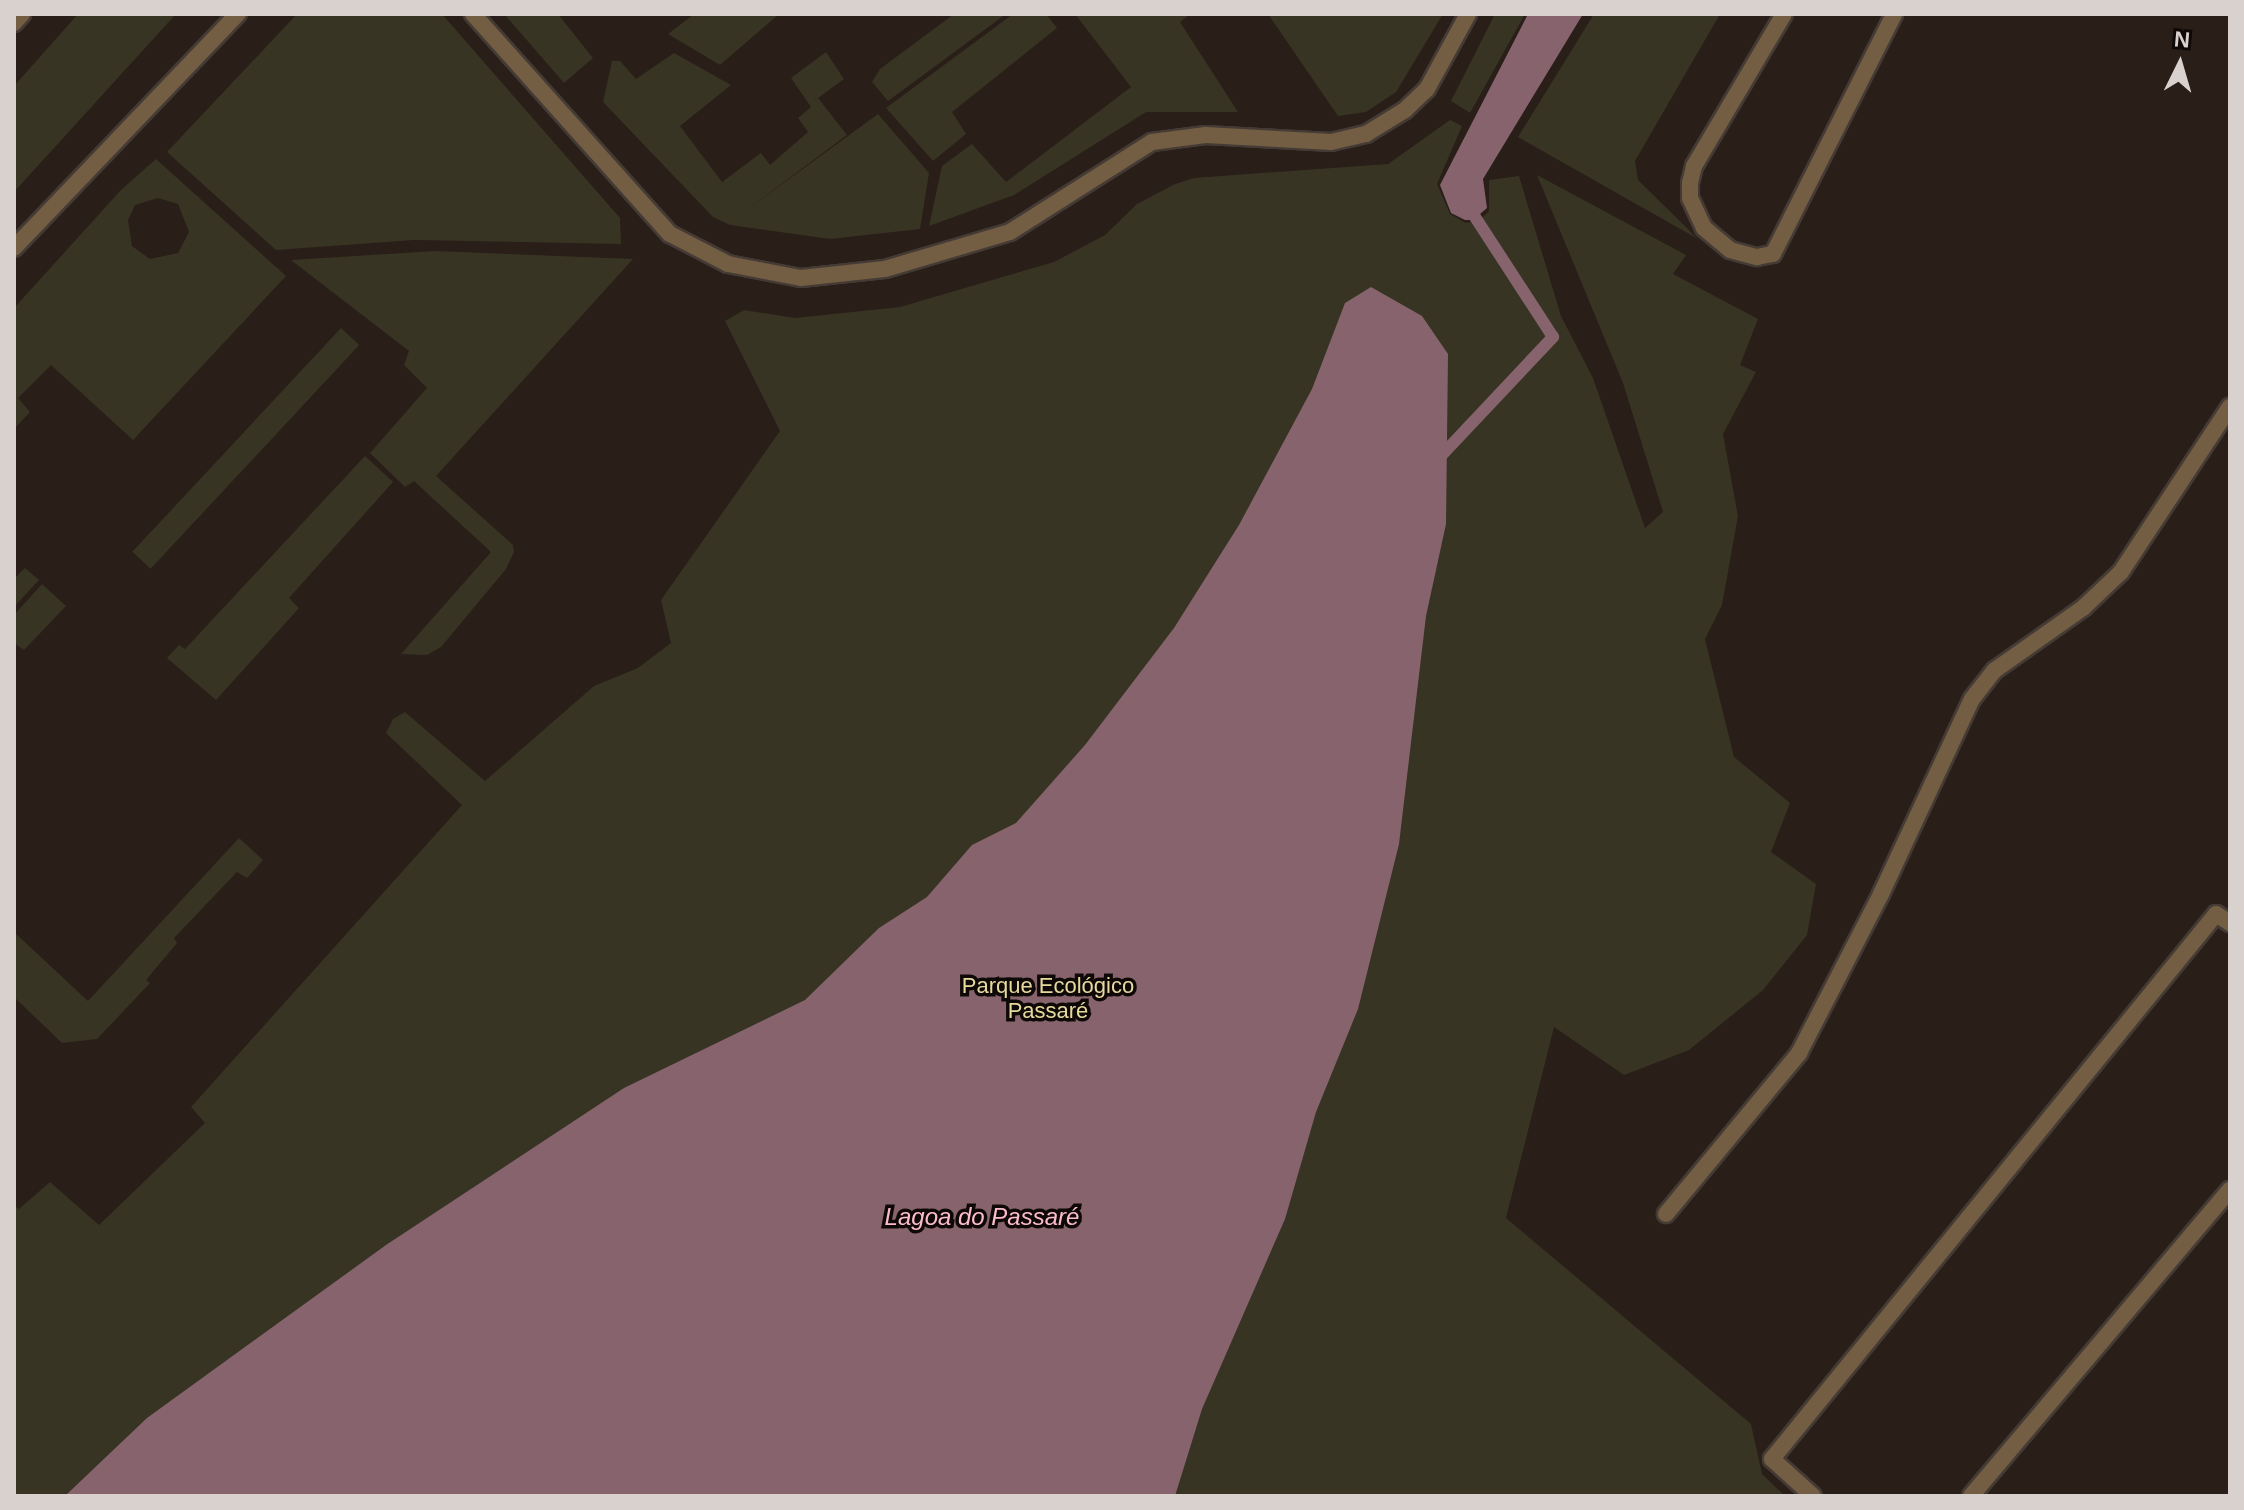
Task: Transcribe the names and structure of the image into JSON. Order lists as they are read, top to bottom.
{
  "water": ["Lagoa do Passaré"],
  "parks": ["Parque Ecológico Passaré"],
  "north": "top"
}
